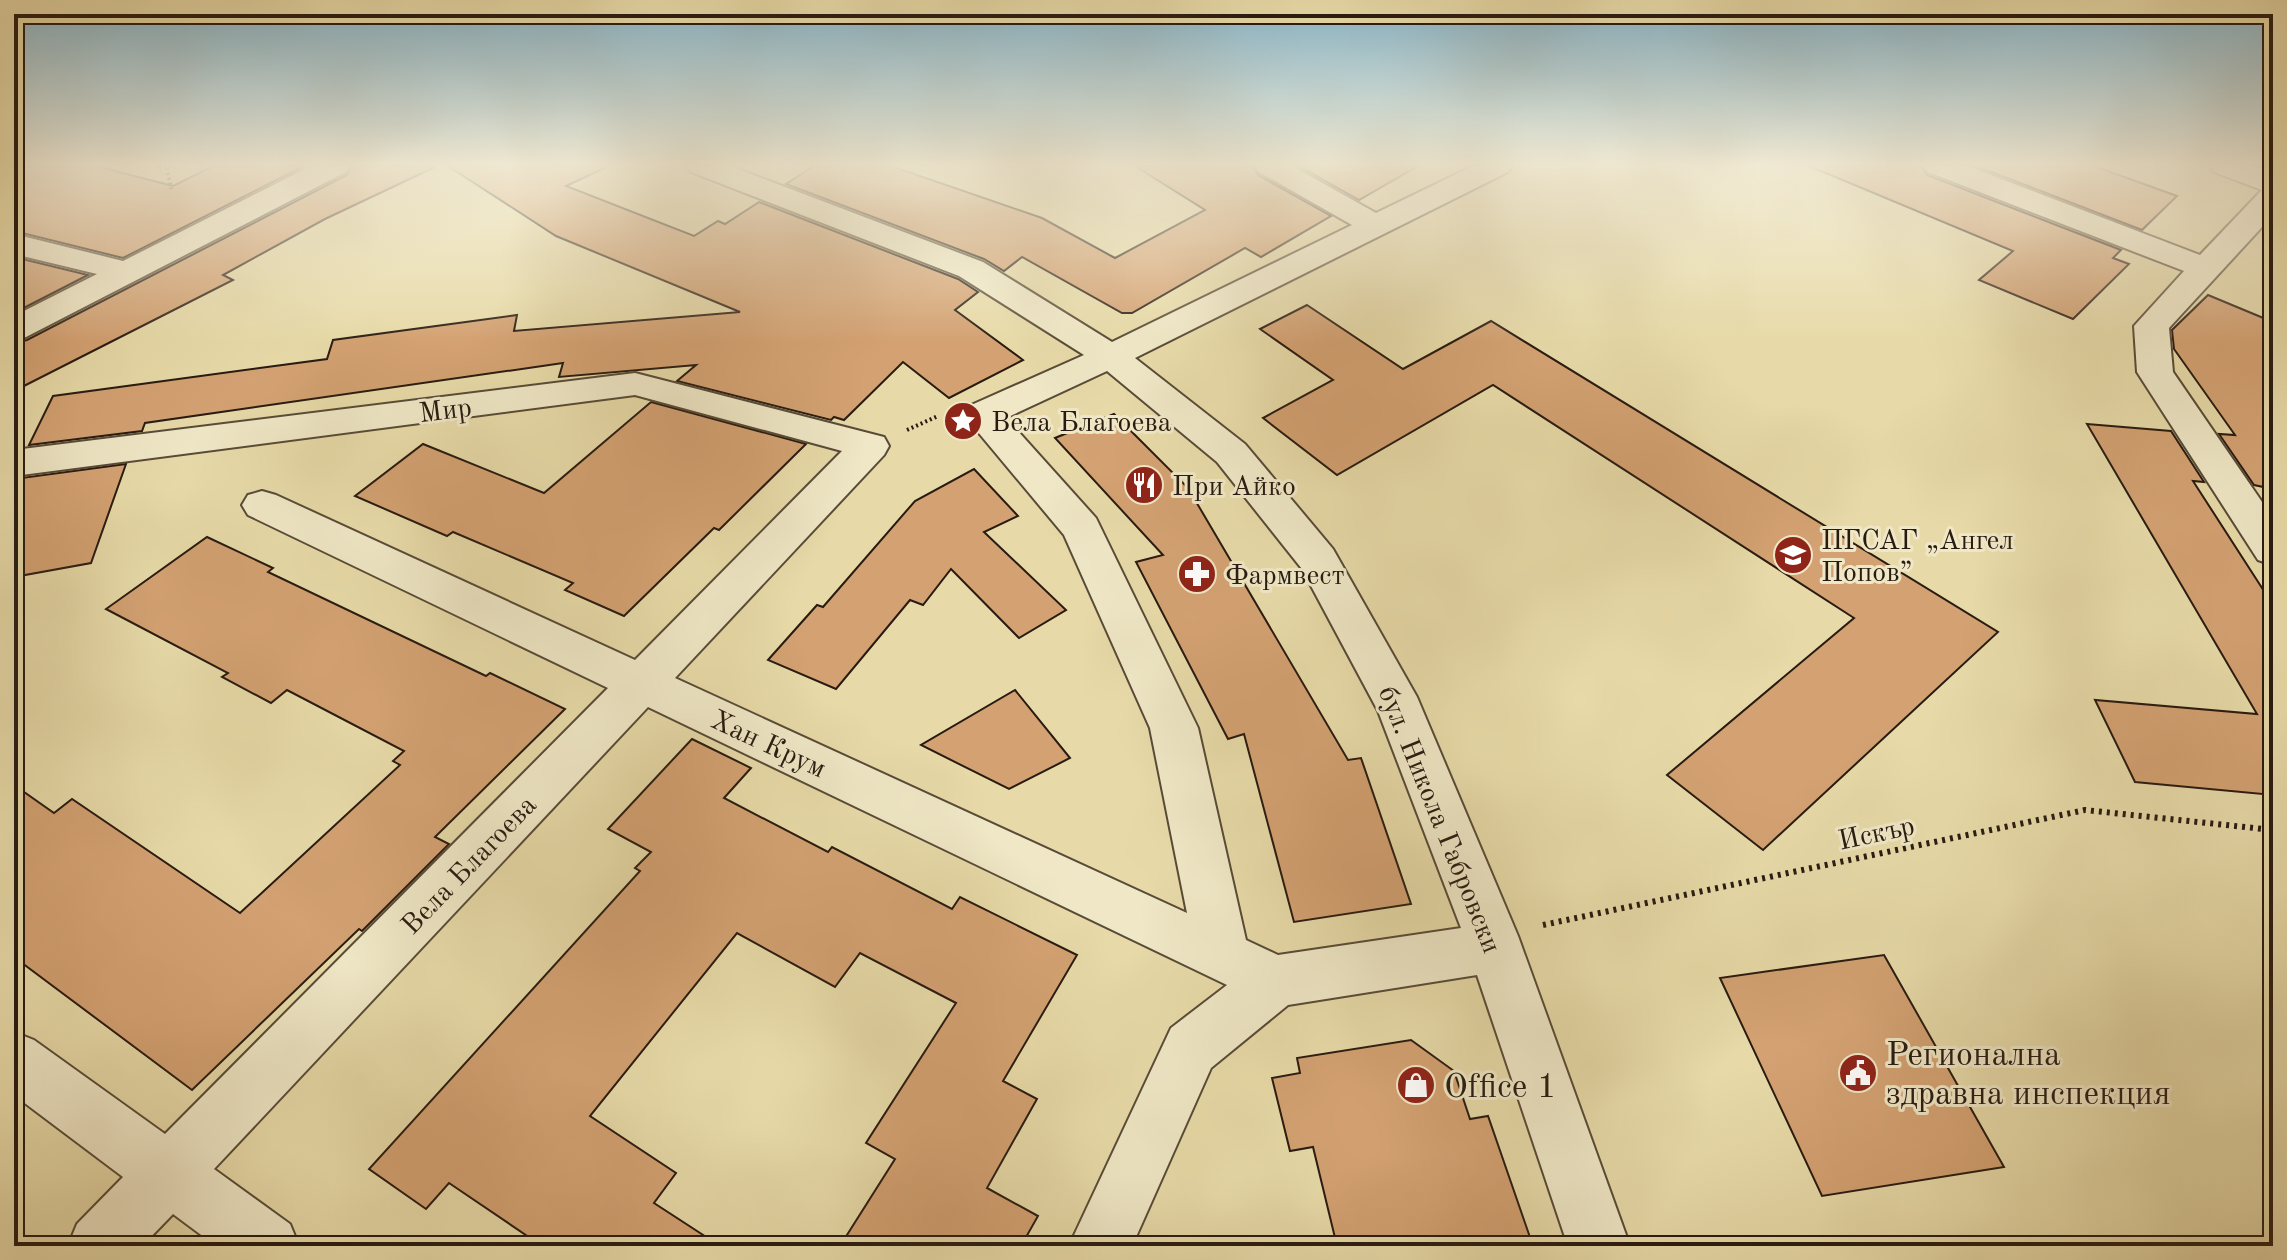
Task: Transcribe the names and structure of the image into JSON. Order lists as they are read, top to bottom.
{
  "streets": {
    "street": [
      "Мир",
      "Хан Крум",
      "бул. Никола Габровски",
      "Вела Благоева"
    ],
    "path": ["Искър"]
  },
  "crossings": [
    ["Мир", "Вела Благоева"],
    ["Хан Крум", "Вела Благоева"],
    ["бул. Никола Габровски", "Искър"]
  ],
  "places": {
    "place": ["Вела Благоева"],
    "restaurant": ["При Айко"],
    "school or university": ["ПГСАГ „Ангел Попов”"],
    "pharmacy": ["Фармвест"],
    "public building": ["Регионална здравна инспекция"],
    "shop": ["Office 1"]
  }
}
